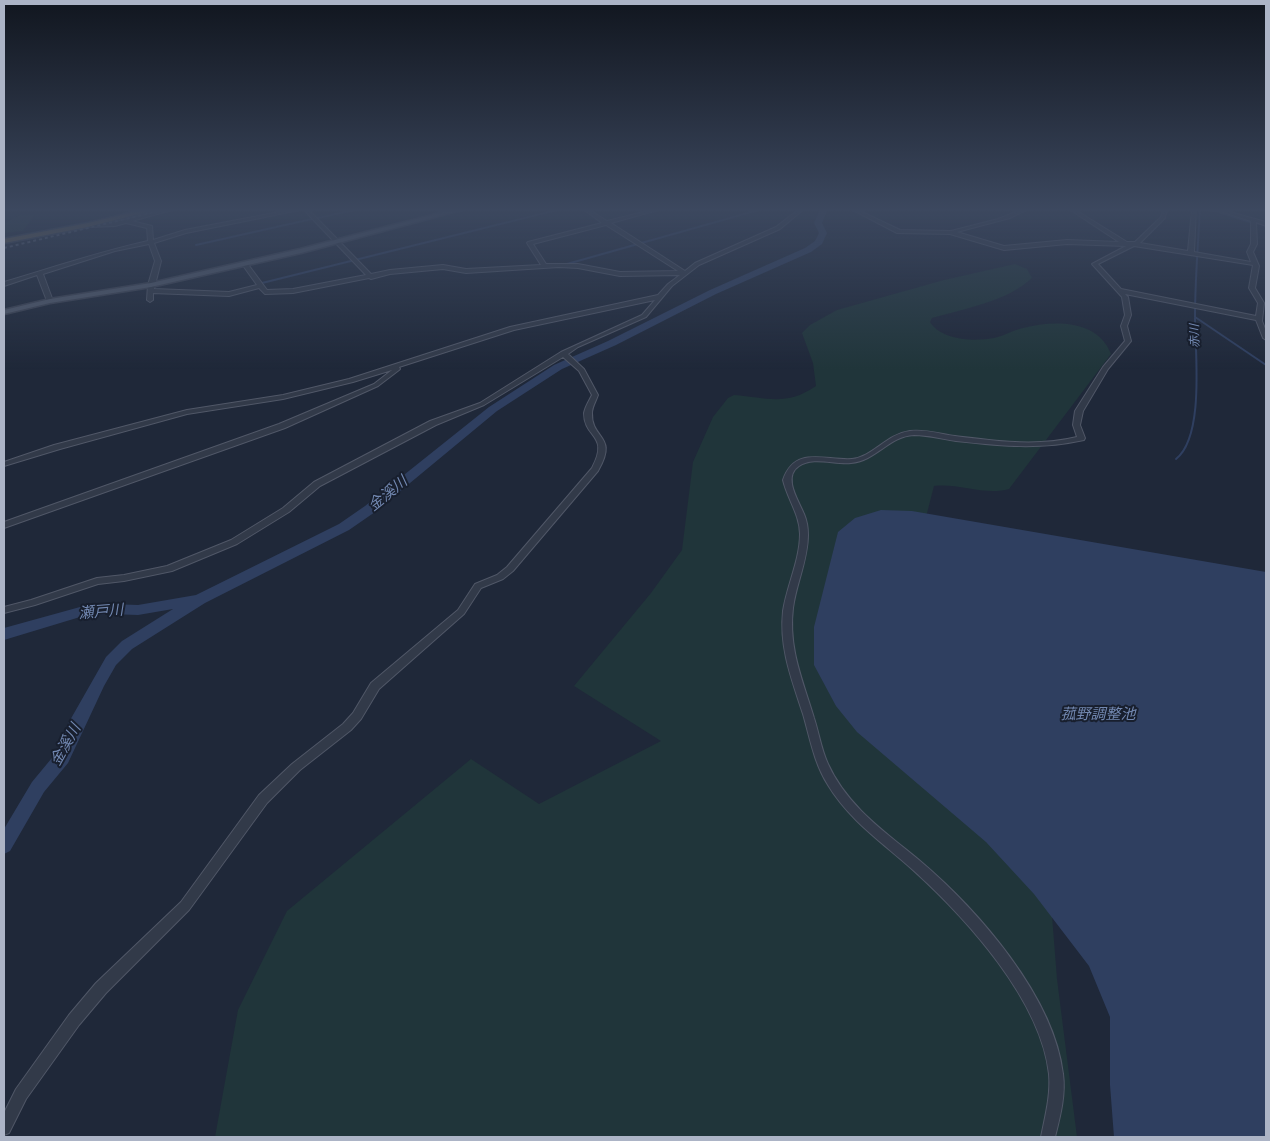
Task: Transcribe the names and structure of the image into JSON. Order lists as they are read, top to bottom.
{
  "water": [
    "赤川",
    "金溪川",
    "瀬戸川",
    "菰野調整池"
  ]
}
